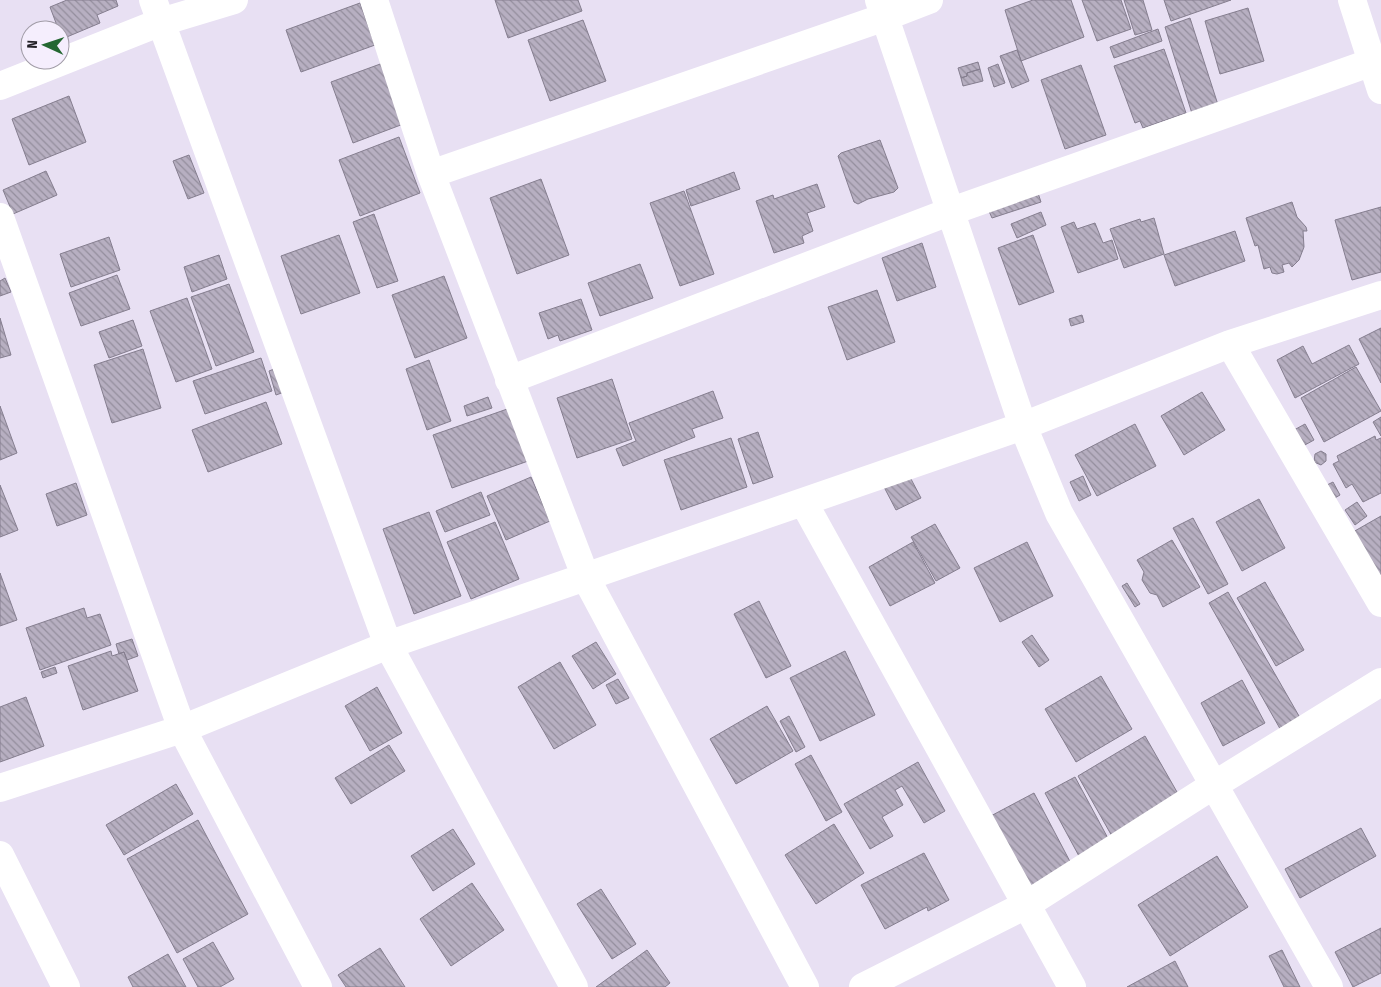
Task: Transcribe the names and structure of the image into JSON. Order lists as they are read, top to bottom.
{
  "north": "left"
}
